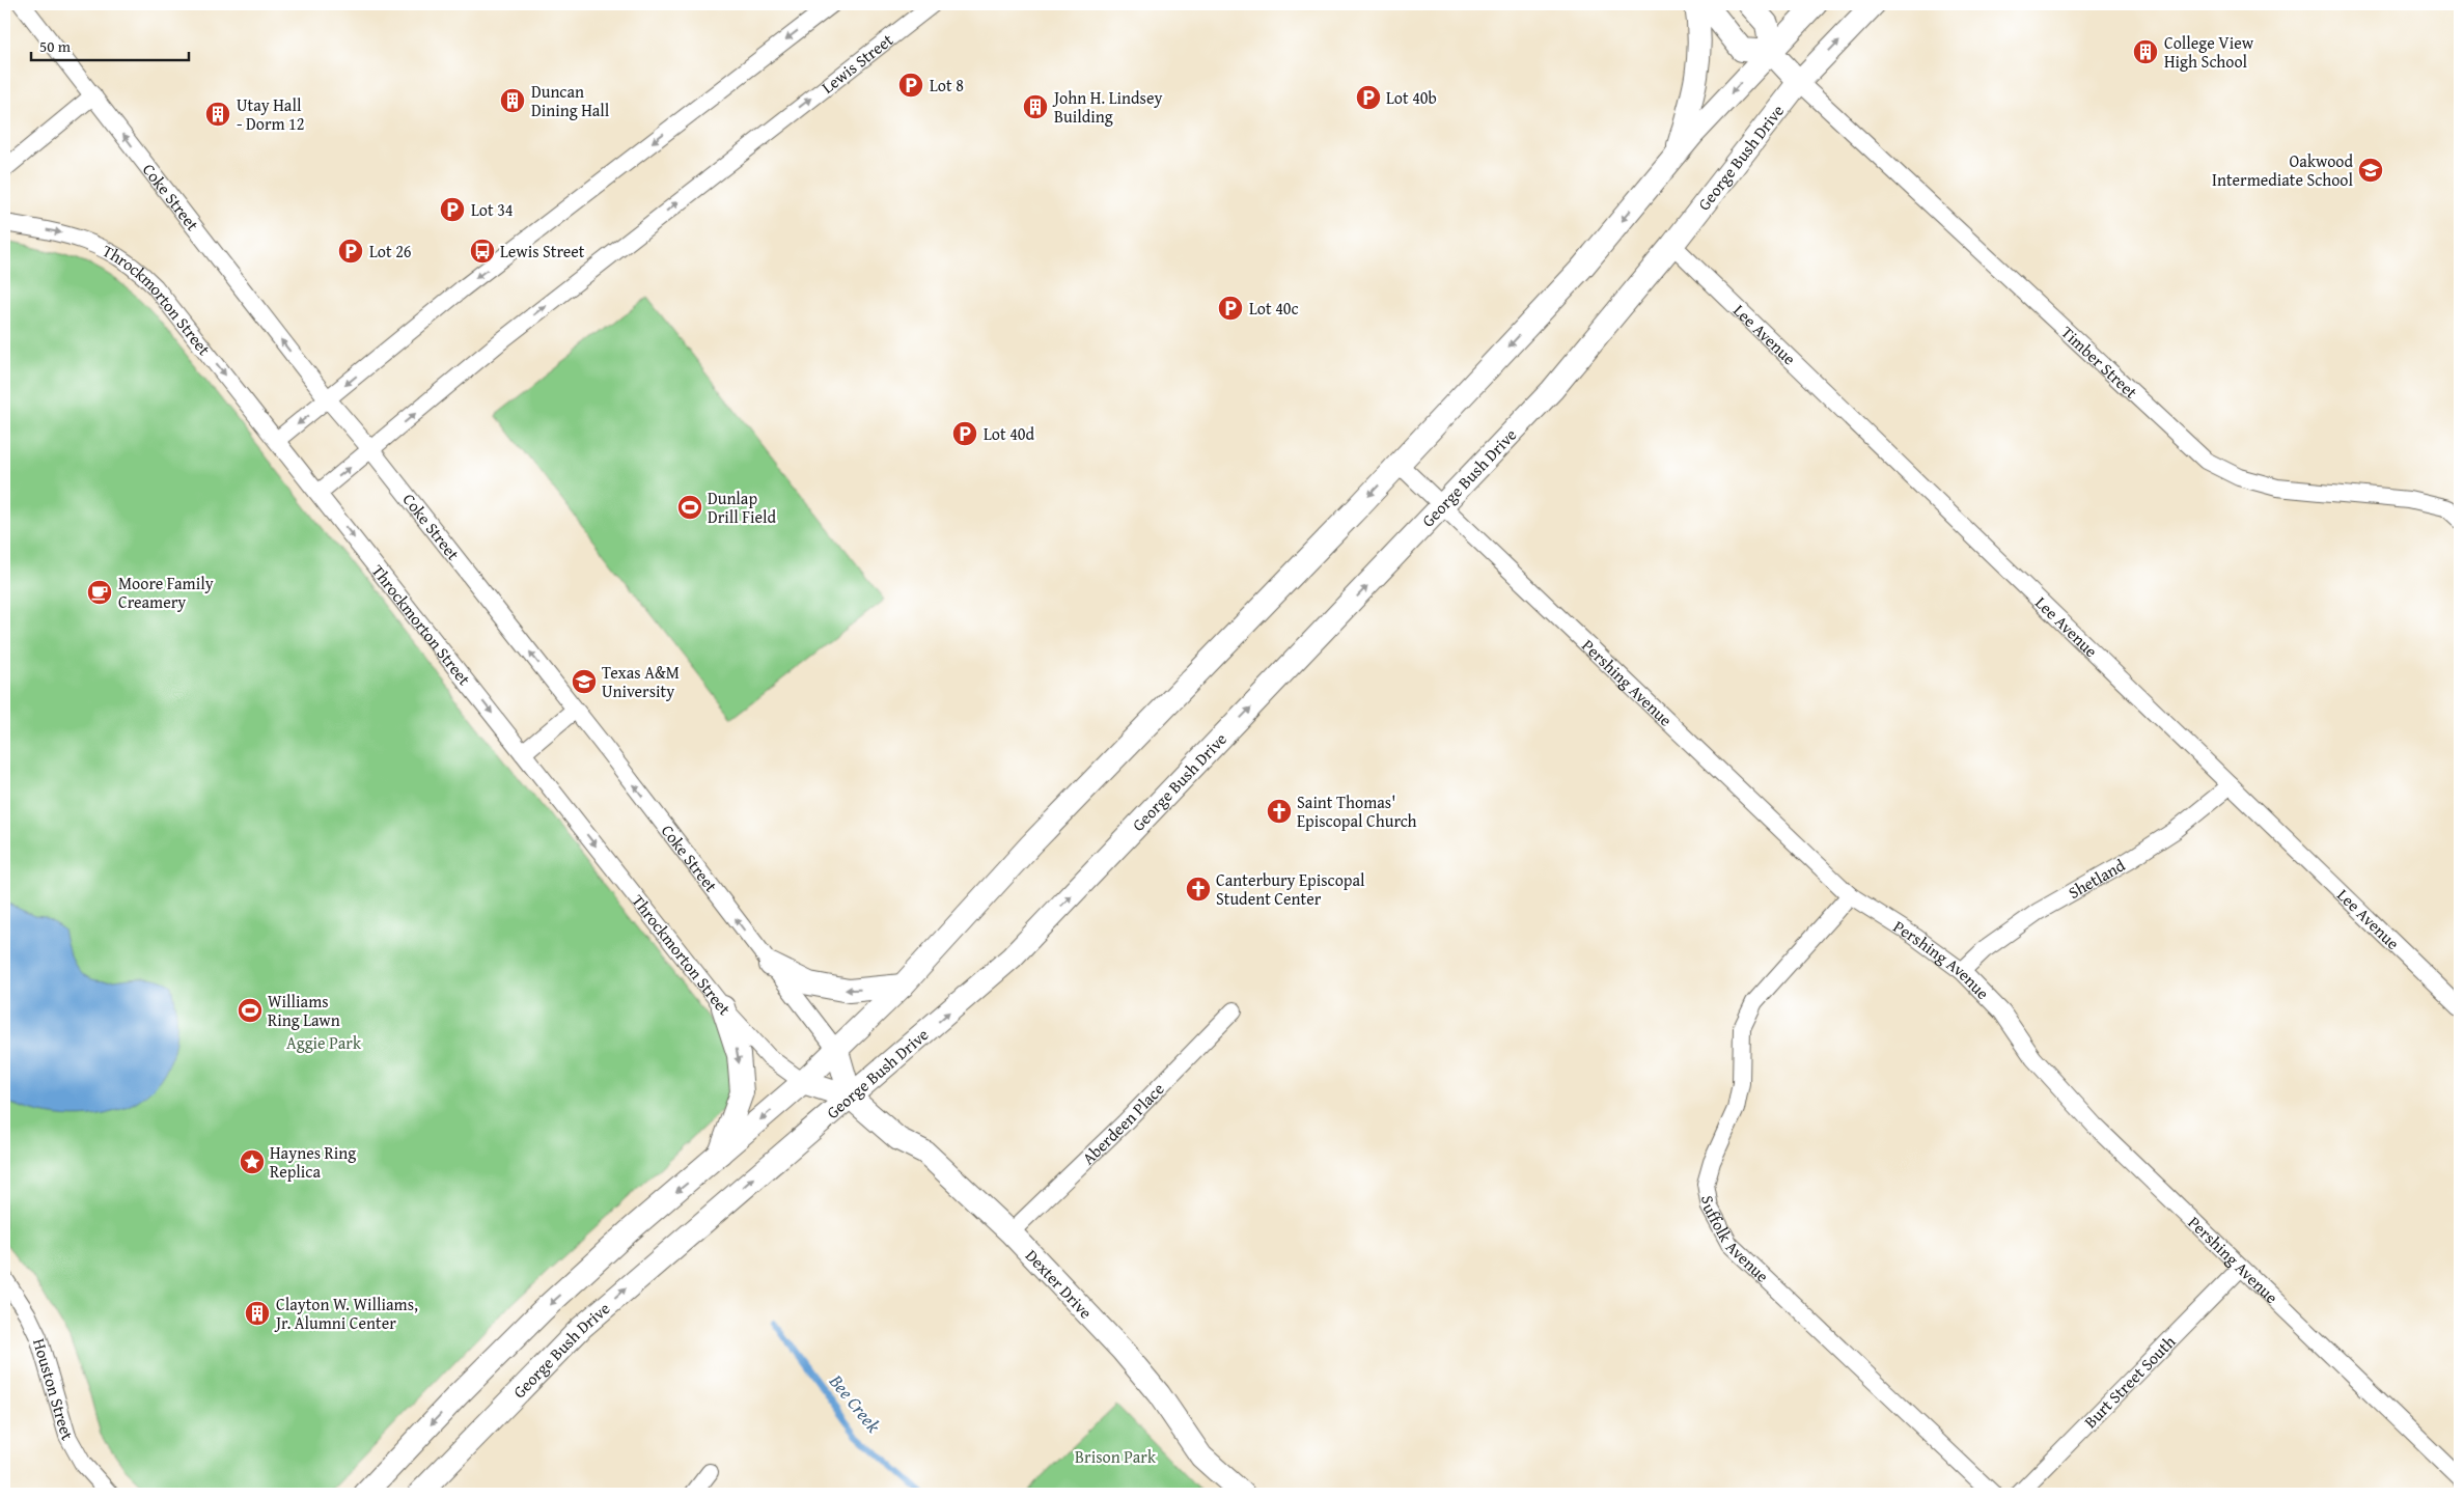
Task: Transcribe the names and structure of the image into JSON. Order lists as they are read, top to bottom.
{
  "streets": {
    "main road": ["George Bush Drive", "Dexter Drive"],
    "street": [
      "Lewis Street",
      "Coke Street",
      "Throckmorton Street",
      "Lee Avenue",
      "Timber Street",
      "Pershing Avenue",
      "Shetland",
      "Aberdeen Place",
      "Suffolk Avenue",
      "Burt Street South",
      "Houston Street"
    ]
  },
  "crossings": [
    ["Lewis Street", "Coke Street"],
    ["Lewis Street", "Throckmorton Street"],
    ["George Bush Drive", "Lee Avenue"],
    ["George Bush Drive", "Timber Street"],
    ["George Bush Drive", "Pershing Avenue"],
    ["George Bush Drive", "Dexter Drive"],
    ["Lee Avenue", "Shetland"],
    ["Pershing Avenue", "Shetland"],
    ["Pershing Avenue", "Suffolk Avenue"],
    ["Pershing Avenue", "Burt Street South"],
    ["Aberdeen Place", "Dexter Drive"]
  ],
  "one_way": ["Coke Street", "Throckmorton Street"],
  "water": ["Bee Creek"],
  "parks": ["Aggie Park", "Brison Park"],
  "places": {
    "building": [
      "College View High School",
      "Duncan Dining Hall",
      "John H. Lindsey Building",
      "Utay Hall - Dorm 12",
      "Clayton W. Williams, Jr. Alumni Center"
    ],
    "parking": [
      "Lot 8",
      "Lot 40b",
      "Lot 34",
      "Lot 26",
      "Lot 40c",
      "Lot 40d"
    ],
    "school or university": ["Oakwood Intermediate School", "Texas A&M University"],
    "bus stop": ["Lewis Street"],
    "sports": ["Dunlap Drill Field", "Williams Ring Lawn"],
    "cafe": ["Moore Family Creamery"],
    "church": ["Saint Thomas' Episcopal Church", "Canterbury Episcopal Student Center"],
    "place": ["Haynes Ring Replica"]
  },
  "scale_bar": "50 m"
}
